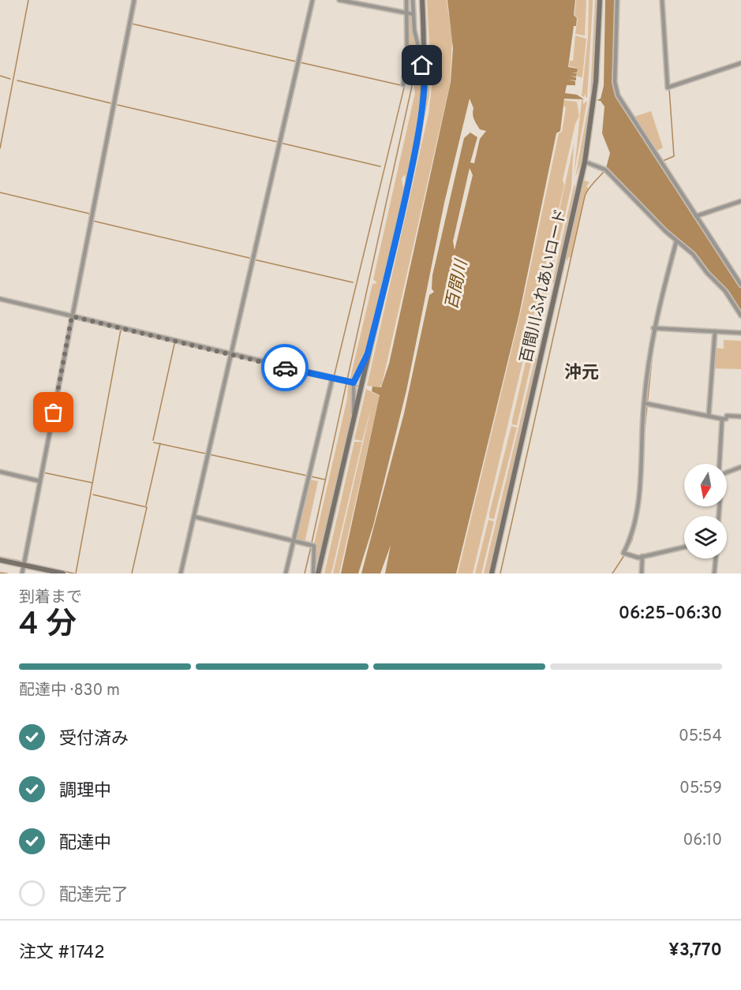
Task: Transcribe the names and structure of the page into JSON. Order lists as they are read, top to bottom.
{
  "streets": {
    "street": ["百間川ふれあいロード"]
  },
  "districts": ["沖元"],
  "water": ["百間川"],
  "north": "bottom",
  "page": {
    "heading": ["4 分", "到着まで", "06:25–06:30"],
    "panel": ["注文 #1742", "¥3,770"],
    "bar": "配達中 · 830 m",
    "list": [
      ["受付済み", "05:54"],
      ["調理中", "05:59"],
      ["配達中", "06:10"],
      "配達完了"
    ]
  }
}
